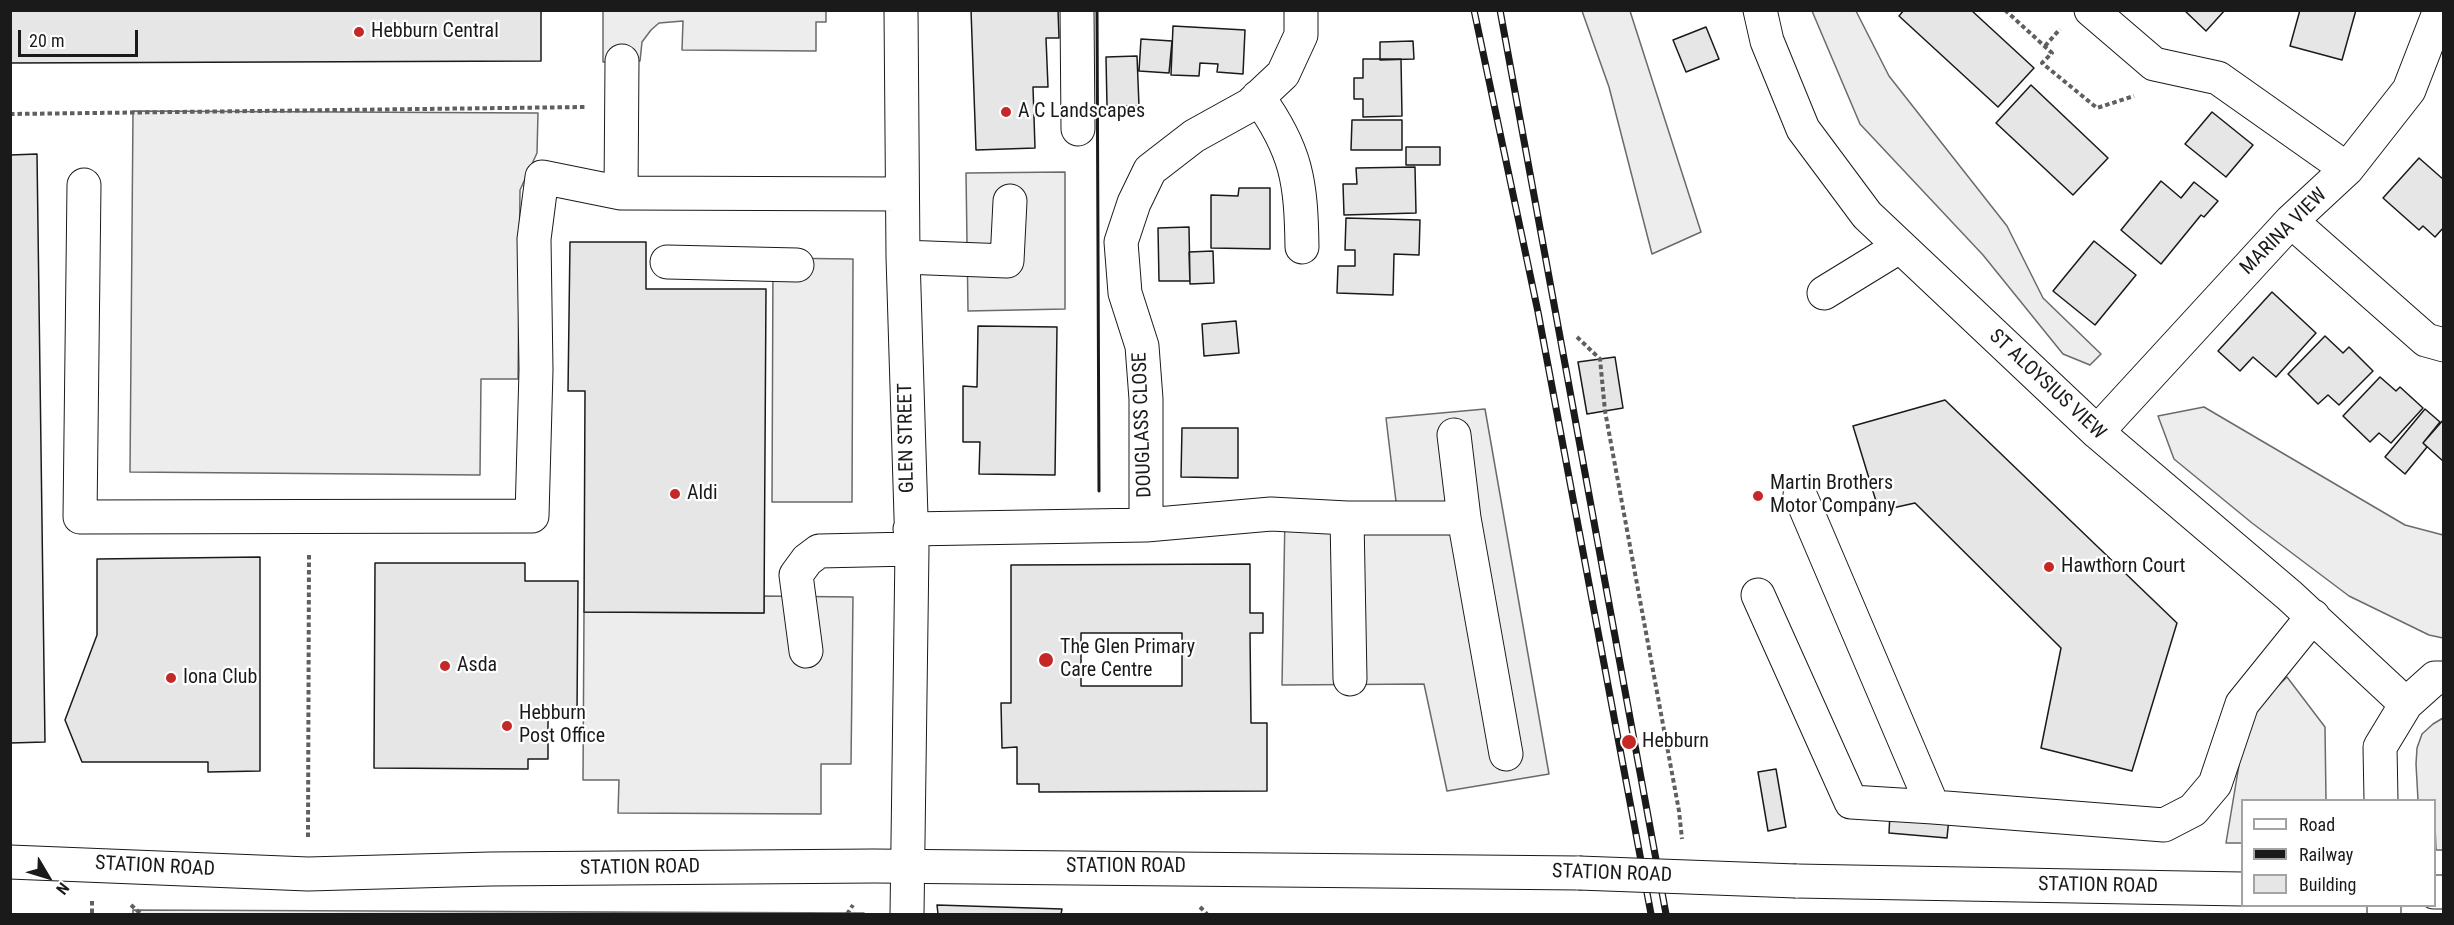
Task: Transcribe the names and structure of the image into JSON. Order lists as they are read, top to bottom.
{
  "streets": {
    "street": [
      "MARINA VIEW",
      "ST ALOYSIUS VIEW",
      "DOUGLASS CLOSE",
      "GLEN STREET",
      "STATION ROAD"
    ]
  },
  "crossings": [
    ["MARINA VIEW", "ST ALOYSIUS VIEW"],
    ["GLEN STREET", "STATION ROAD"]
  ],
  "places": [
    "Hebburn Central",
    "A C Landscapes",
    "Aldi",
    "Martin Brothers Motor Company",
    "Hawthorn Court",
    "The Glen Primary Care Centre",
    "Asda",
    "Iona Club",
    "Hebburn Post Office",
    "Hebburn"
  ],
  "legend": ["Road", "Railway", "Building"],
  "scale_bar": "20 m",
  "north": "bottom right"
}
